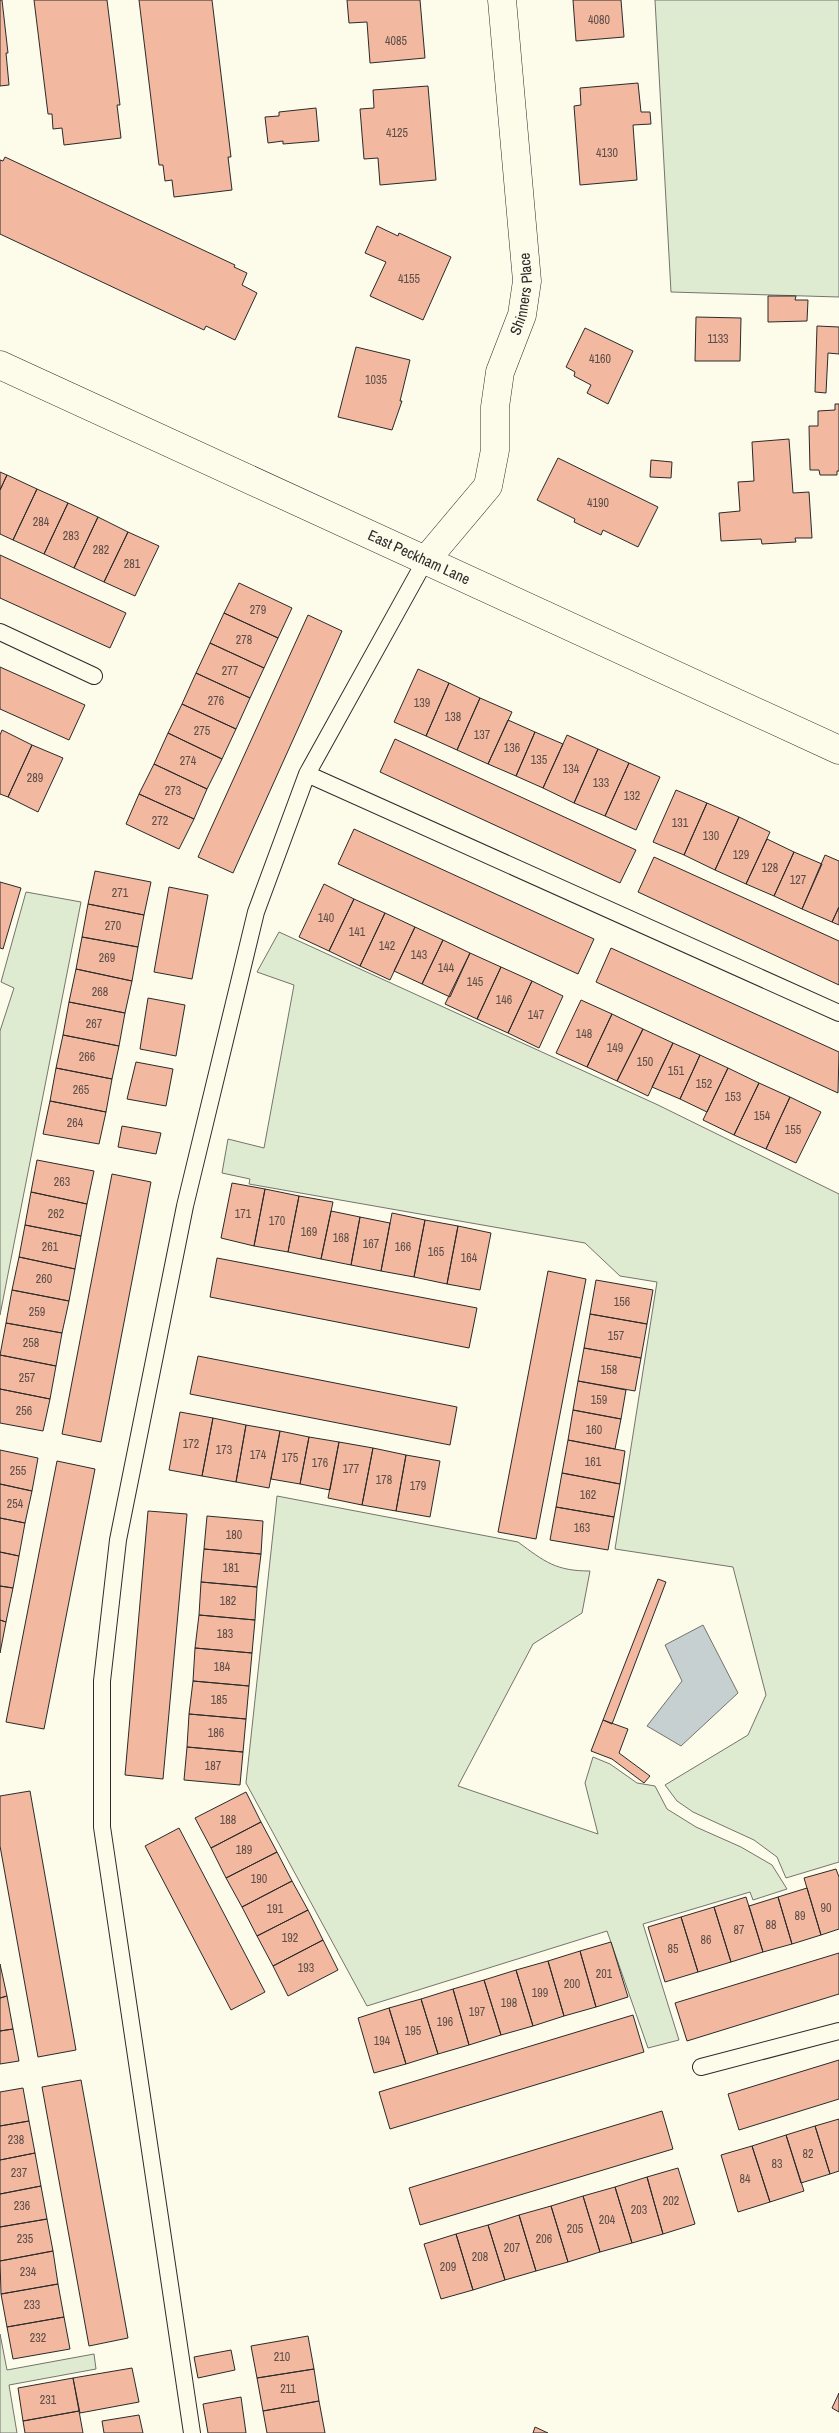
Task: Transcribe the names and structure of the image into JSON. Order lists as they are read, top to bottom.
{
  "streets": {
    "street": ["Shinners Place", "East Peckham Lane"]
  },
  "crossings": [
    ["Shinners Place", "East Peckham Lane"]
  ],
  "house_numbers": [
    "4080",
    "4085",
    "4125",
    "4130",
    "4155",
    "1133",
    "4160",
    "1035",
    "4190",
    "284",
    "283",
    "282",
    "281",
    "279",
    "278",
    "277",
    "276",
    "139",
    "138",
    "275",
    "137",
    "136",
    "135",
    "274",
    "134",
    "289",
    "133",
    "273",
    "132",
    "272",
    "131",
    "130",
    "129",
    "128",
    "127",
    "271",
    "140",
    "270",
    "141",
    "142",
    "143",
    "269",
    "144",
    "145",
    "268",
    "146",
    "147",
    "267",
    "148",
    "149",
    "266",
    "150",
    "151",
    "152",
    "265",
    "153",
    "154",
    "264",
    "155",
    "263",
    "262",
    "171",
    "170",
    "169",
    "168",
    "167",
    "261",
    "166",
    "165",
    "164",
    "260",
    "156",
    "259",
    "157",
    "258",
    "158",
    "257",
    "159",
    "256",
    "160",
    "172",
    "173",
    "174",
    "175",
    "161",
    "176",
    "177",
    "255",
    "178",
    "179",
    "162",
    "254",
    "163",
    "180",
    "181",
    "182",
    "183",
    "184",
    "185",
    "186",
    "187",
    "188",
    "189",
    "190",
    "90",
    "191",
    "89",
    "88",
    "87",
    "192",
    "86",
    "85",
    "193",
    "201",
    "200",
    "199",
    "198",
    "197",
    "196",
    "195",
    "194",
    "238",
    "82",
    "83",
    "237",
    "84",
    "202",
    "236",
    "203",
    "204",
    "205",
    "235",
    "206",
    "207",
    "208",
    "209",
    "234",
    "233",
    "232",
    "210",
    "211",
    "231"
  ]
}
